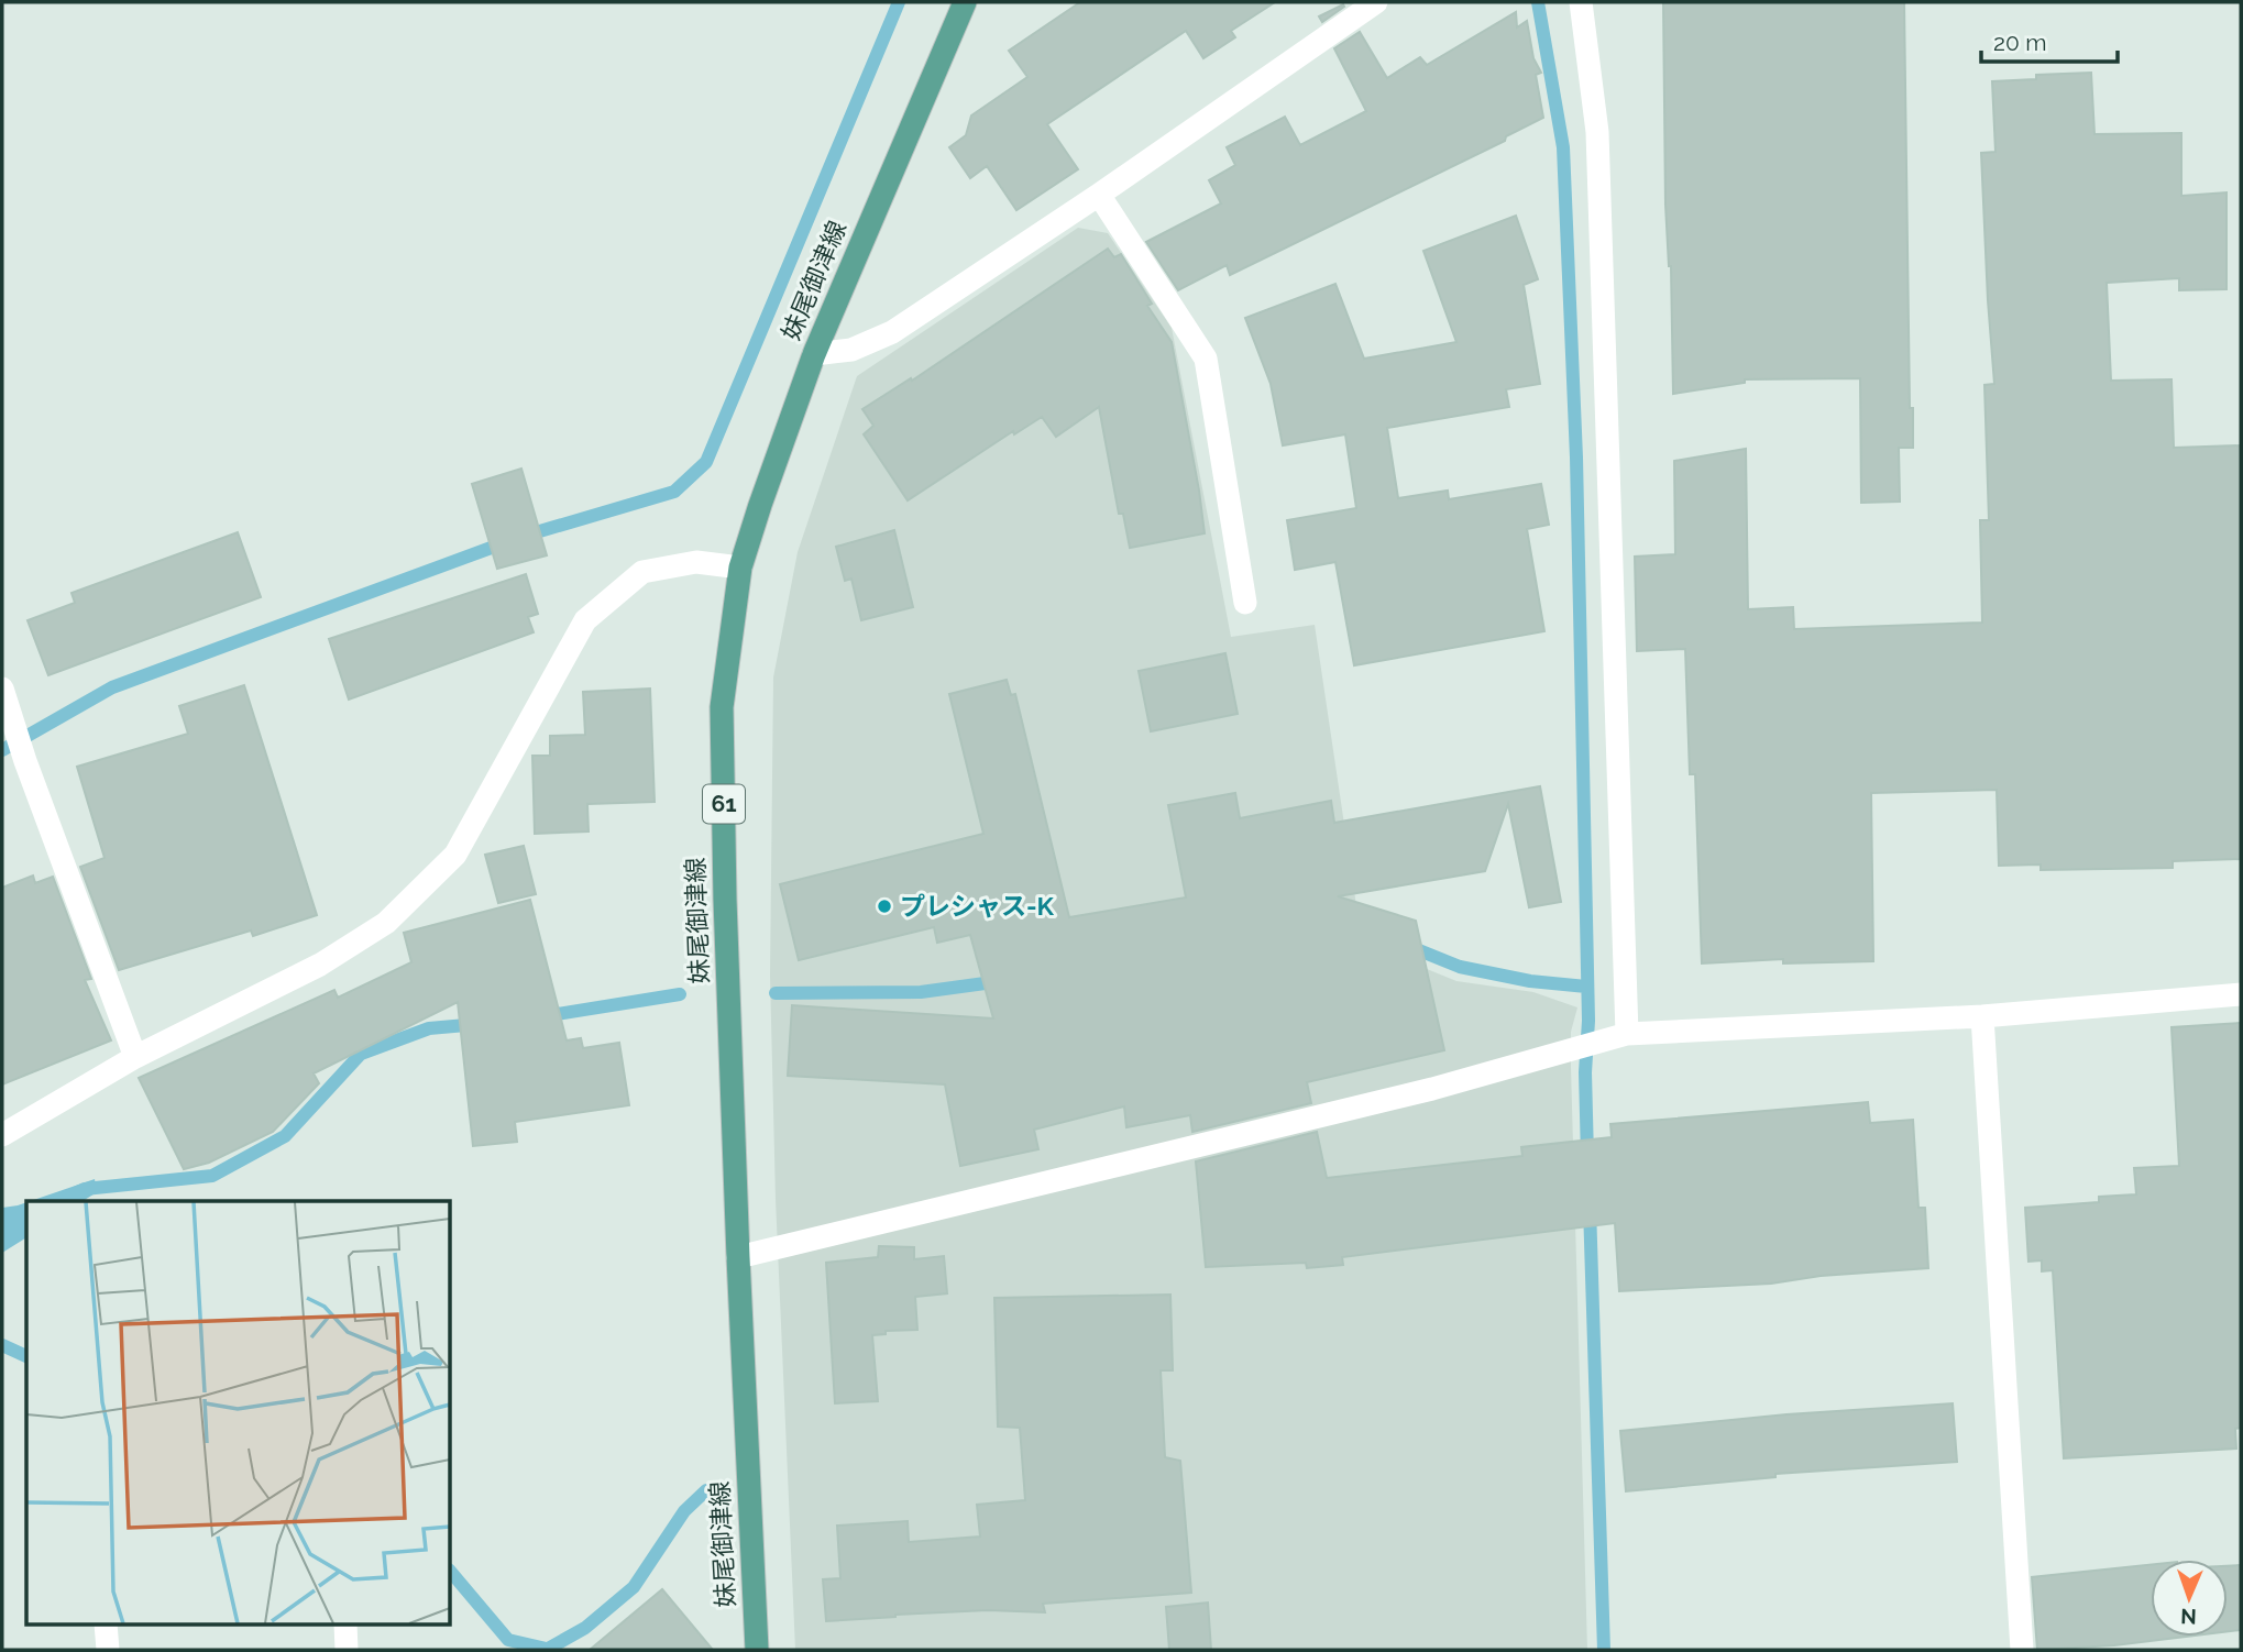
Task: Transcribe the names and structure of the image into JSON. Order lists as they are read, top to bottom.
{
  "streets": {
    "main road": ["妹尾御津線", "61"]
  },
  "places": ["プレシャス-K"],
  "scale_bar": "20 m",
  "north": "bottom"
}
